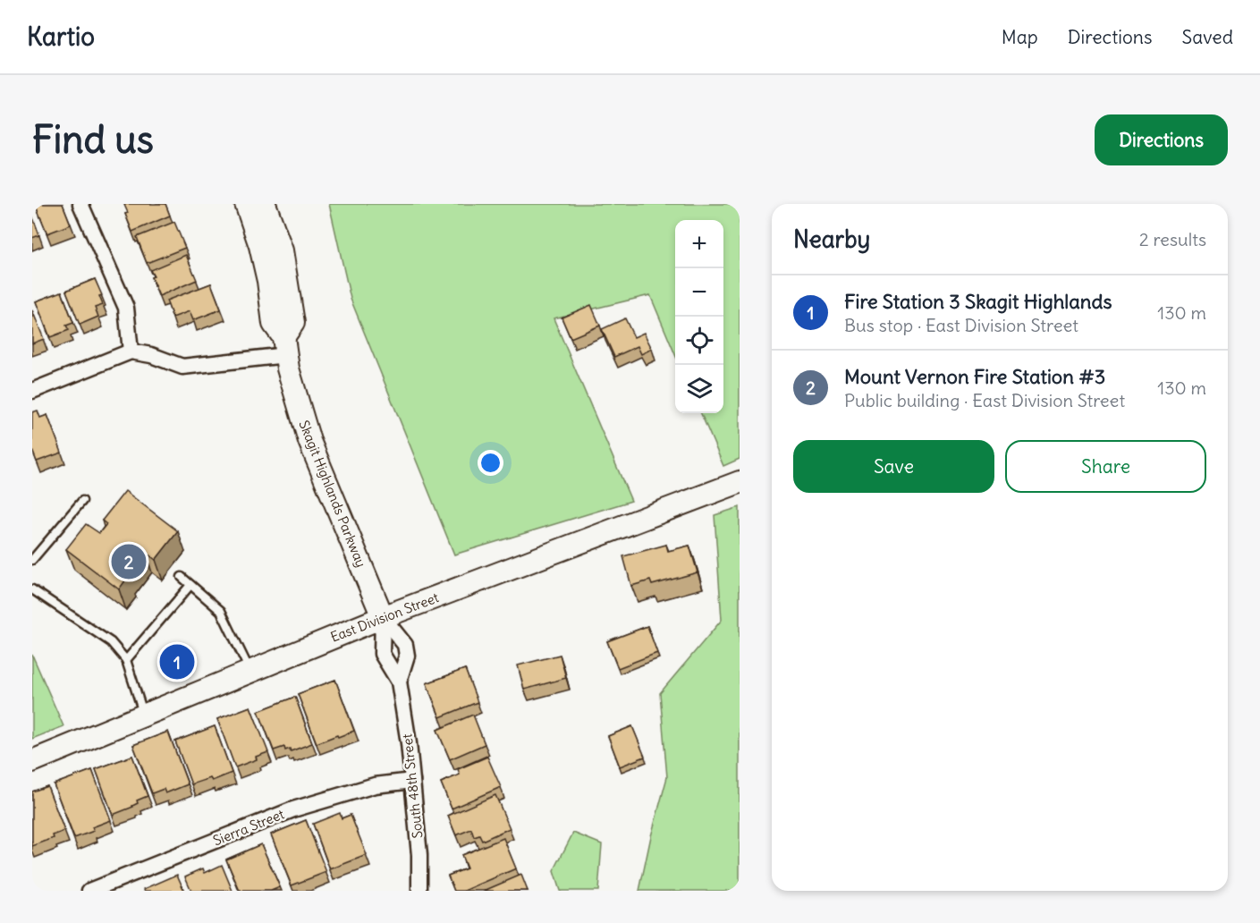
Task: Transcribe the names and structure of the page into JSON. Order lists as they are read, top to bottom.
{
  "streets": {
    "street": [
      "Skagit Highlands Parkway",
      "East Division Street",
      "South 48th Street",
      "Sierra Street"
    ]
  },
  "crossings": [
    ["Skagit Highlands Parkway", "East Division Street"],
    ["Skagit Highlands Parkway", "South 48th Street"],
    ["East Division Street", "South 48th Street"],
    ["South 48th Street", "Sierra Street"]
  ],
  "page": {
    "header": "Kartio",
    "nav": ["Map", "Directions", "Saved"],
    "buttons": [
      "Directions",
      ["Save", "Share"]
    ],
    "title": "Find us",
    "heading": ["Nearby", "2 results"],
    "map_buttons": ["+", "−"],
    "list": [
      {
        "mark": "1",
        "name": "Fire Station 3 Skagit Highlands",
        "note": "Bus stop · East Division Street",
        "value": "130 m"
      },
      {
        "mark": "2",
        "name": "Mount Vernon Fire Station #3",
        "note": "Public building · East Division Street",
        "value": "130 m"
      }
    ],
    "pins": ["2", "1"]
  }
}
